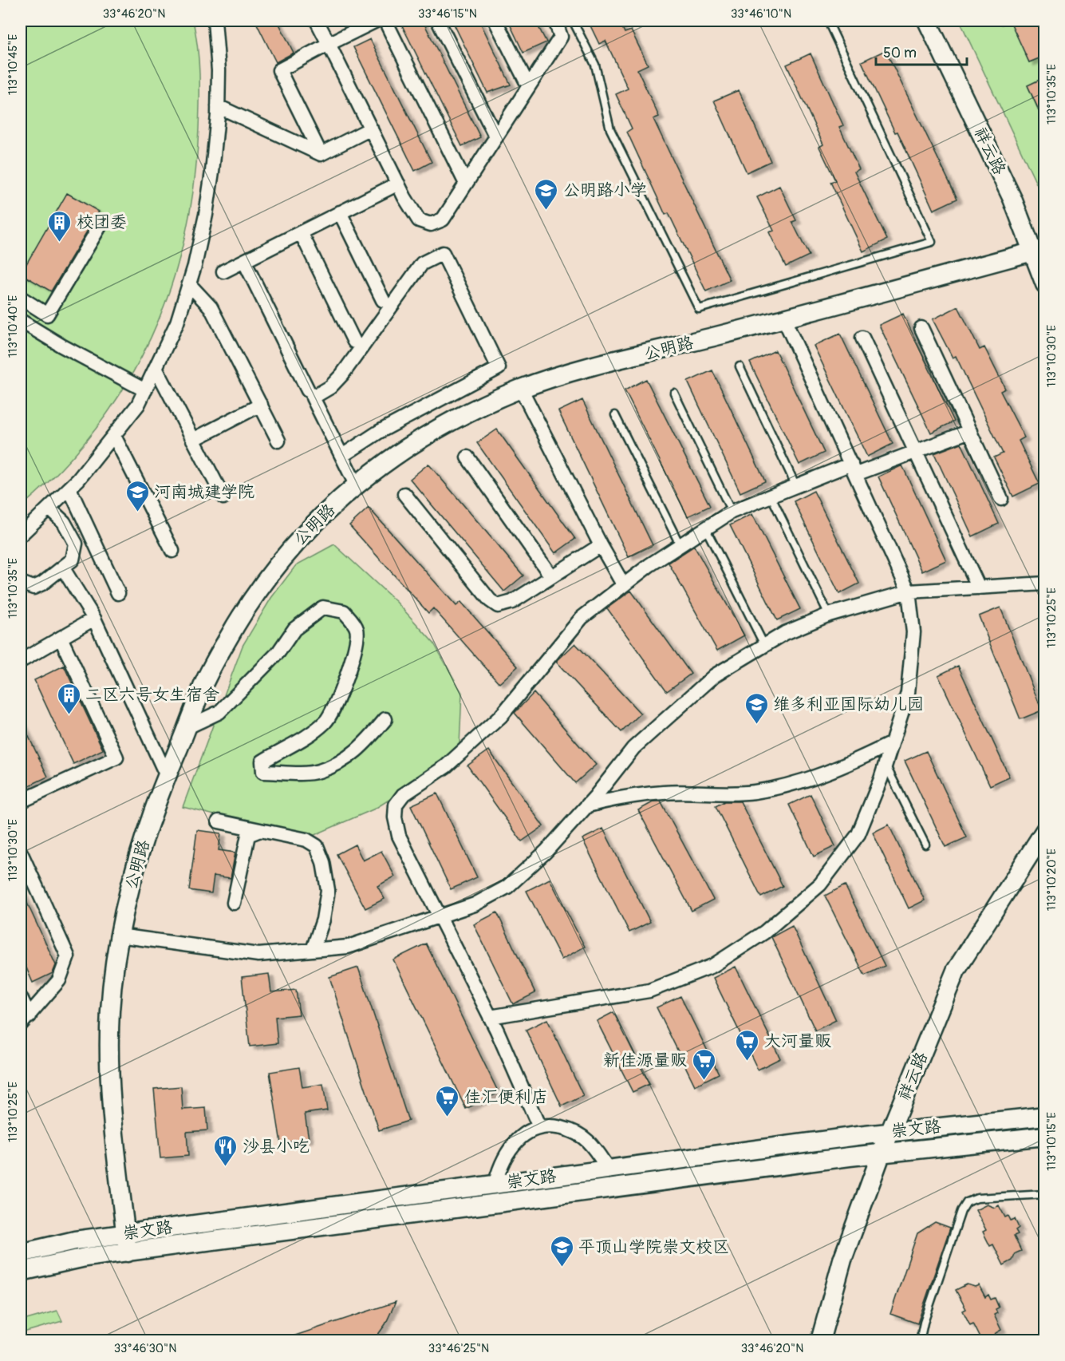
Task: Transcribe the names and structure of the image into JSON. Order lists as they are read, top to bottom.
{
  "streets": {
    "main road": ["祥云路", "公明路", "崇文路"]
  },
  "crossings": [
    ["祥云路", "公明路"],
    ["祥云路", "崇文路"],
    ["公明路", "崇文路"]
  ],
  "places": {
    "school or university": [
      "公明路小学",
      "河南城建学院",
      "维多利亚国际幼儿园",
      "平顶山学院崇文校区"
    ],
    "building": ["校团委", "二区六号女生宿舍"],
    "supermarket": ["大河量贩", "新佳源量贩", "佳汇便利店"],
    "restaurant": ["沙县小吃"]
  },
  "scale_bar": "50 m",
  "coordinates": [
    "33°46'20\"N",
    "33°46'15\"N",
    "33°46'10\"N",
    "113°10'45\"E",
    "113°10'35\"E",
    "113°10'40\"E",
    "113°10'30\"E",
    "113°10'25\"E",
    "113°10'20\"E",
    "113°10'15\"E",
    "33°46'30\"N",
    "33°46'25\"N"
  ]
}
